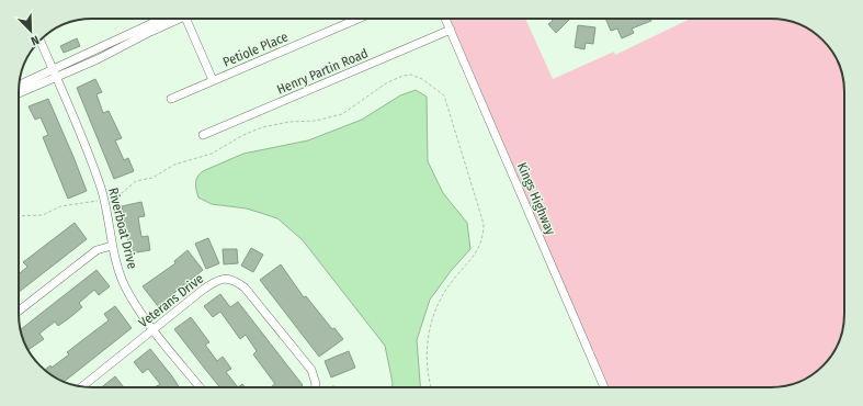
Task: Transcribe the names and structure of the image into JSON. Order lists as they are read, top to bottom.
{
  "streets": {
    "street": [
      "Petiole Place",
      "Henry Partin Road",
      "Kings Highway",
      "Riverboat Drive",
      "Veterans Drive"
    ]
  },
  "crossings": [
    ["Henry Partin Road", "Kings Highway"],
    ["Riverboat Drive", "Veterans Drive"]
  ],
  "north": "bottom right"
}
